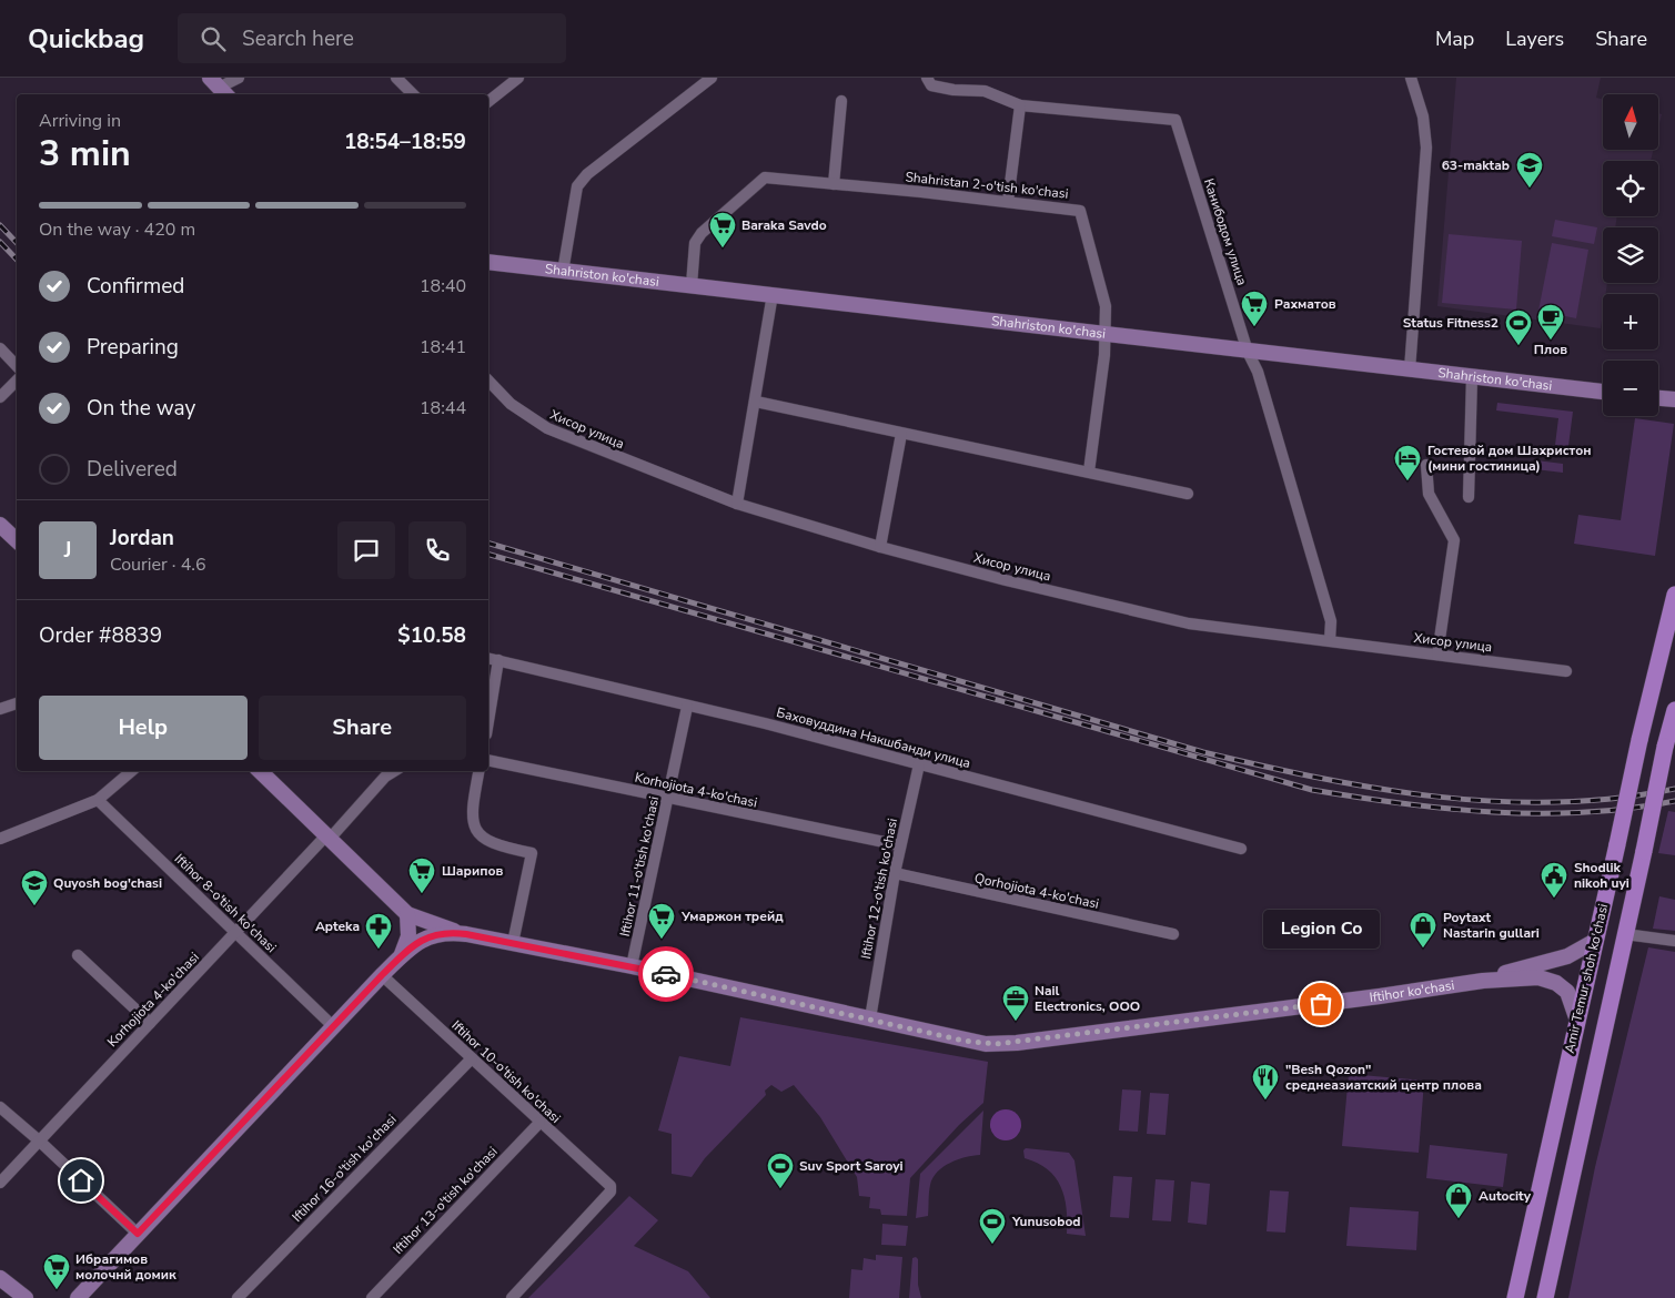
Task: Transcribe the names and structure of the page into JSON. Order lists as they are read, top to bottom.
{
  "streets": {
    "main road": ["Shahriston ko'chasi", "Amir Temur shoh ko'chasi", "Iftihor ko'chasi"],
    "street": [
      "Shahristan 2-o'tish ko'chasi",
      "Канибодом улица",
      "Хисор улица",
      "Баховуддина Накшбанди улица",
      "Korhojiota 4-ko'chasi",
      "Iftihor 11-o'tish ko'chasi",
      "Iftihor 12-o'tish ko'chasi",
      "Qorhojiota 4-ko'chasi",
      "Iftihor 8-o'tish ko'chasi",
      "Iftihor 10-o'tish ko'chasi",
      "Iftihor 16-o'tish ko'chasi",
      "Iftihor 13-o'tish ko'chasi"
    ]
  },
  "crossings": [
    ["Shahristan 2-o'tish ko'chasi", "Shahriston ko'chasi"],
    ["Канибодом улица", "Shahriston ko'chasi"],
    ["Канибодом улица", "Хисор улица"],
    ["Баховуддина Накшбанди улица", "Iftihor 11-o'tish ko'chasi"],
    ["Баховуддина Накшбанди улица", "Iftihor 12-o'tish ko'chasi"],
    ["Korhojiota 4-ko'chasi", "Iftihor 11-o'tish ko'chasi"],
    ["Korhojiota 4-ko'chasi", "Iftihor 12-o'tish ko'chasi"],
    ["Korhojiota 4-ko'chasi", "Iftihor 8-o'tish ko'chasi"],
    ["Iftihor 11-o'tish ko'chasi", "Iftihor ko'chasi"],
    ["Iftihor 12-o'tish ko'chasi", "Qorhojiota 4-ko'chasi"],
    ["Iftihor 12-o'tish ko'chasi", "Iftihor ko'chasi"],
    ["Iftihor 8-o'tish ko'chasi", "Iftihor ko'chasi"],
    ["Amir Temur shoh ko'chasi", "Iftihor ko'chasi"],
    ["Iftihor ko'chasi", "Iftihor 10-o'tish ko'chasi"],
    ["Iftihor 10-o'tish ko'chasi", "Iftihor 16-o'tish ko'chasi"],
    ["Iftihor 10-o'tish ko'chasi", "Iftihor 13-o'tish ko'chasi"]
  ],
  "places": {
    "school or university": ["63-maktab", "Quyosh bog'chasi"],
    "supermarket": [
      "Baraka Savdo",
      "Рахматов",
      "Шарипов",
      "Умаржон трейд",
      "Ибрагимов молочнй домик"
    ],
    "cafe": ["Плов"],
    "sports": ["Status Fitness2", "Suv Sport Saroyi", "Yunusobod"],
    "hotel": ["Гостевой дом Шахристон (мини гостиница)"],
    "public building": ["Shodlik nikoh uyi"],
    "shop": ["Poytaxt Nastarin gullari", "Autocity"],
    "pharmacy": ["Apteka"],
    "other": ["Legion Co"],
    "office": ["Nail Electronics, ООО"],
    "restaurant": ["\"Besh Qozon\" среднеазиатский центр плова"]
  },
  "north": "top",
  "page": {
    "header": "Quickbag",
    "search": "Search here",
    "nav": ["Map", "Layers", "Share"],
    "map_buttons": ["+", "−"],
    "heading": ["3 min", "Arriving in", "18:54–18:59"],
    "panel": [
      "Jordan",
      "Courier · 4.6",
      "Order #8839",
      "$10.58"
    ],
    "bar": "On the way · 420 m",
    "list": [
      ["Confirmed", "18:40"],
      ["Preparing", "18:41"],
      ["On the way", "18:44"],
      "Delivered"
    ],
    "round": "J",
    "buttons": ["Help", "Share"],
    "bubble": "Legion Co"
  }
}
